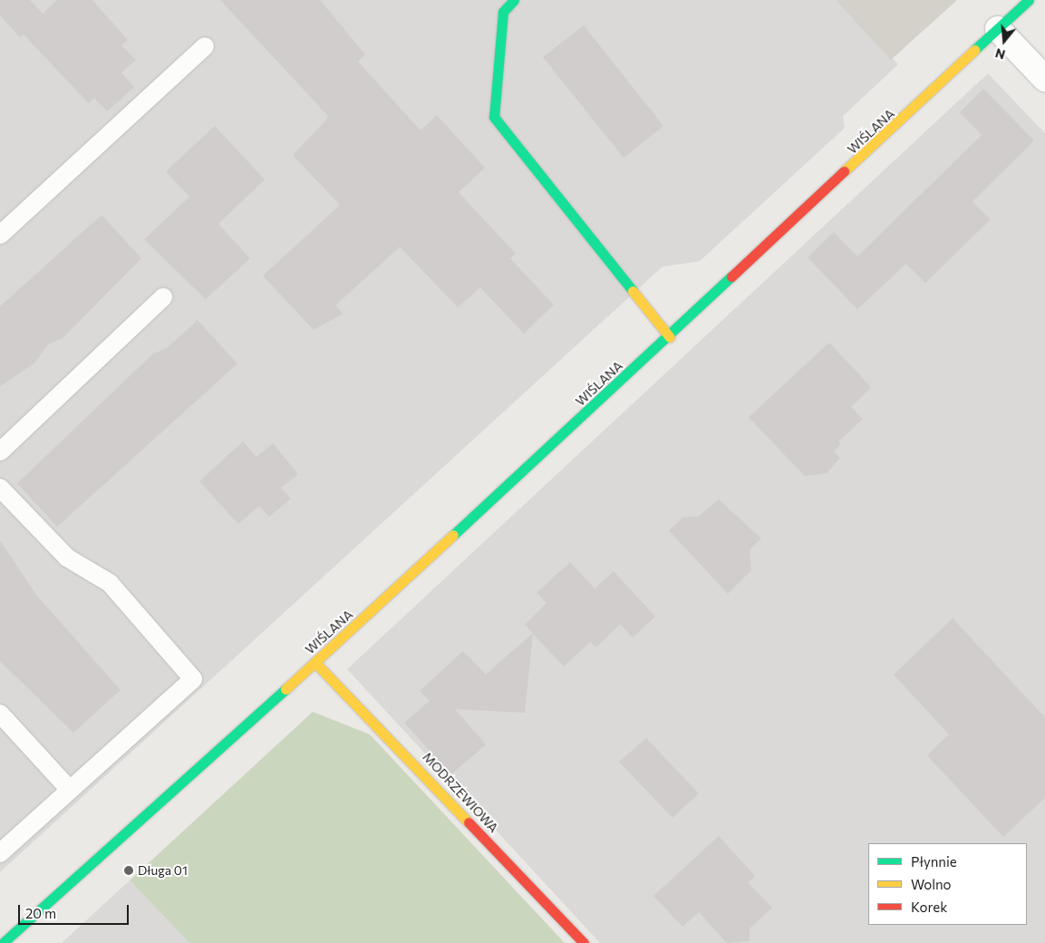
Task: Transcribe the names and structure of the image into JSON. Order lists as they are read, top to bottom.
{
  "streets": {
    "main road": ["WIŚLANA", "MODRZEWIOWA"]
  },
  "crossings": [
    ["WIŚLANA", "MODRZEWIOWA"]
  ],
  "places": ["Długa 01"],
  "legend": ["Płynnie", "Wolno", "Korek"],
  "scale_bar": "20 m",
  "north": "bottom"
}
